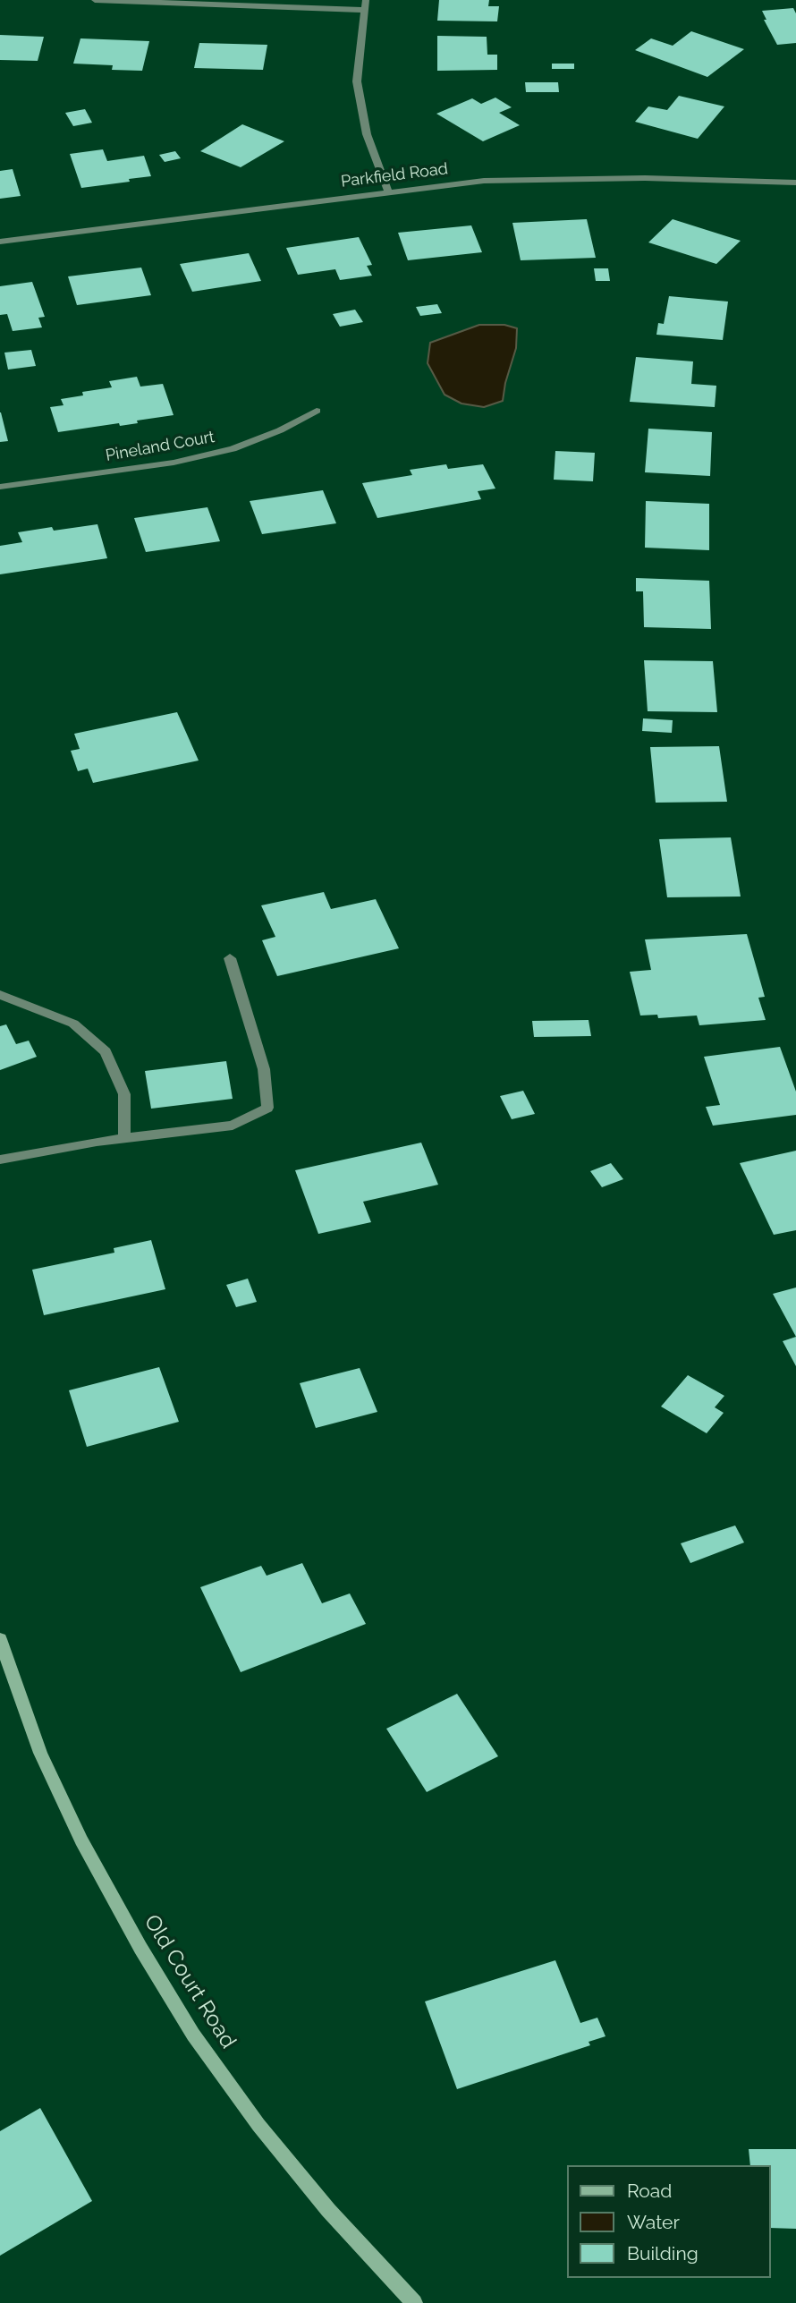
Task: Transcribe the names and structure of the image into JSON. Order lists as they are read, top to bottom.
{
  "streets": {
    "main road": ["Old Court Road"],
    "street": ["Parkfield Road", "Pineland Court"]
  },
  "legend": ["Road", "Water", "Building"]
}
